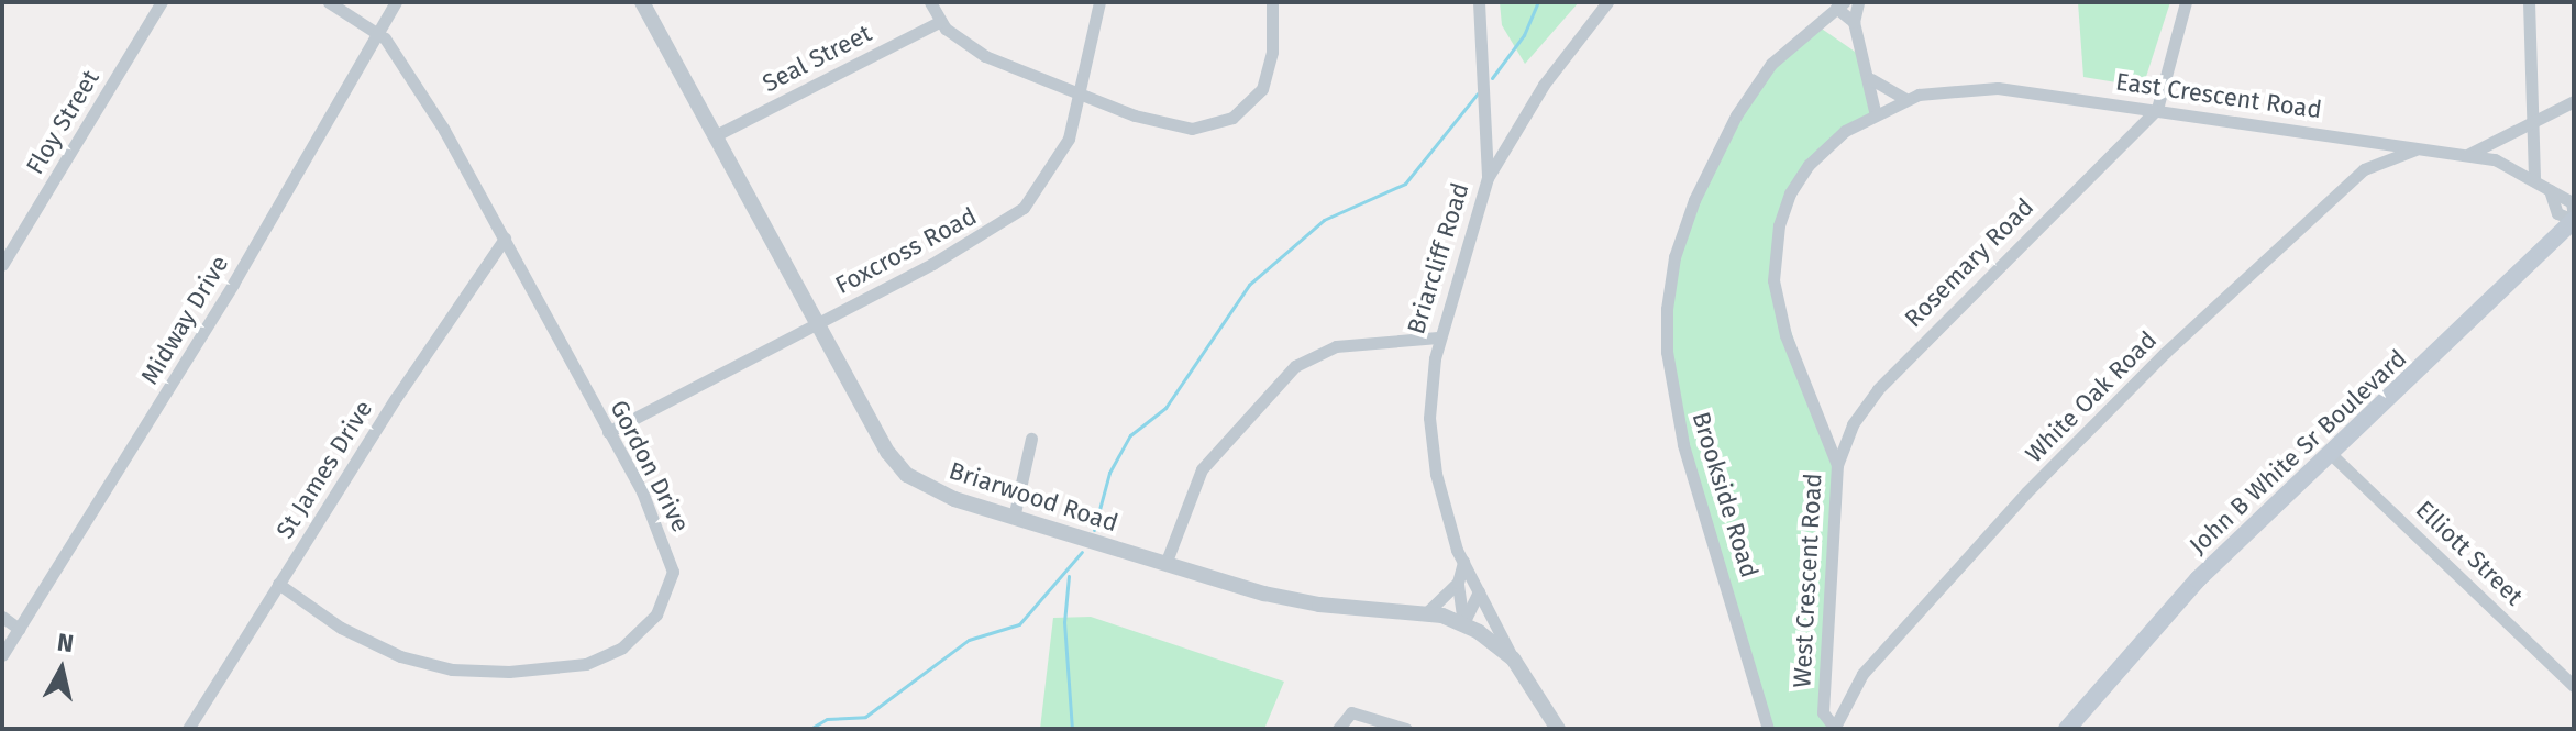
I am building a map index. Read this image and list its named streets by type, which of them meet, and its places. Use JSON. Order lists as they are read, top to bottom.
{
  "streets": {
    "main road": ["John B White Sr Boulevard"],
    "street": [
      "Seal Street",
      "East Crescent Road",
      "Floy Street",
      "Foxcross Road",
      "Briarcliff Road",
      "Rosemary Road",
      "Midway Drive",
      "White Oak Road",
      "Gordon Drive",
      "St James Drive",
      "Brookside Road",
      "Briarwood Road",
      "Elliott Street",
      "West Crescent Road"
    ]
  },
  "crossings": [
    ["Seal Street", "Briarwood Road"],
    ["East Crescent Road", "Rosemary Road"],
    ["East Crescent Road", "White Oak Road"],
    ["East Crescent Road", "John B White Sr Boulevard"],
    ["East Crescent Road", "West Crescent Road"],
    ["Foxcross Road", "Gordon Drive"],
    ["Foxcross Road", "Briarwood Road"],
    ["Briarcliff Road", "Briarwood Road"],
    ["Rosemary Road", "West Crescent Road"],
    ["Midway Drive", "Gordon Drive"],
    ["White Oak Road", "West Crescent Road"],
    ["John B White Sr Boulevard", "Elliott Street"],
    ["Gordon Drive", "St James Drive"]
  ],
  "north": "top"
}
